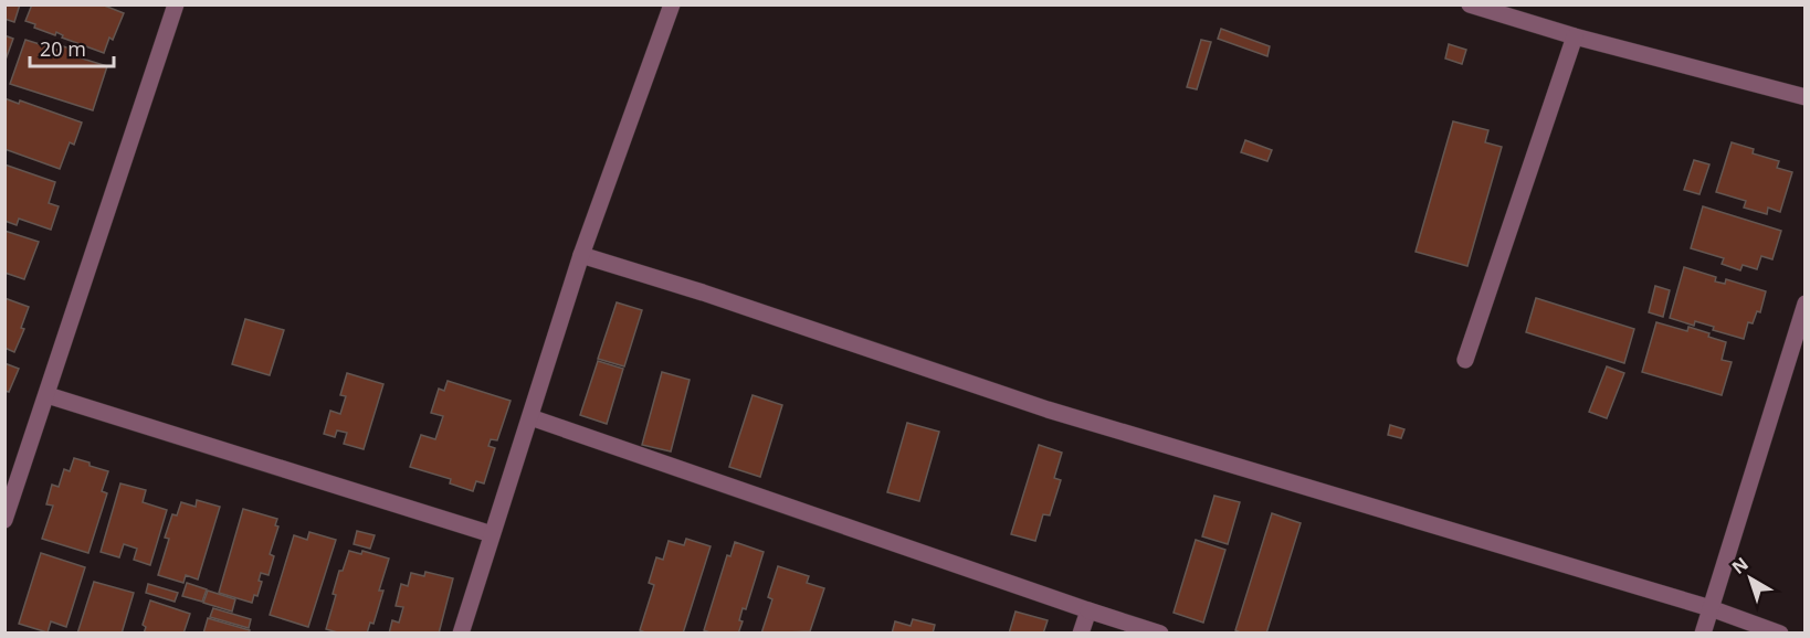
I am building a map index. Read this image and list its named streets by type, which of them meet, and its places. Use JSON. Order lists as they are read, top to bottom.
{
  "scale_bar": "20 m",
  "north": "top left"
}
